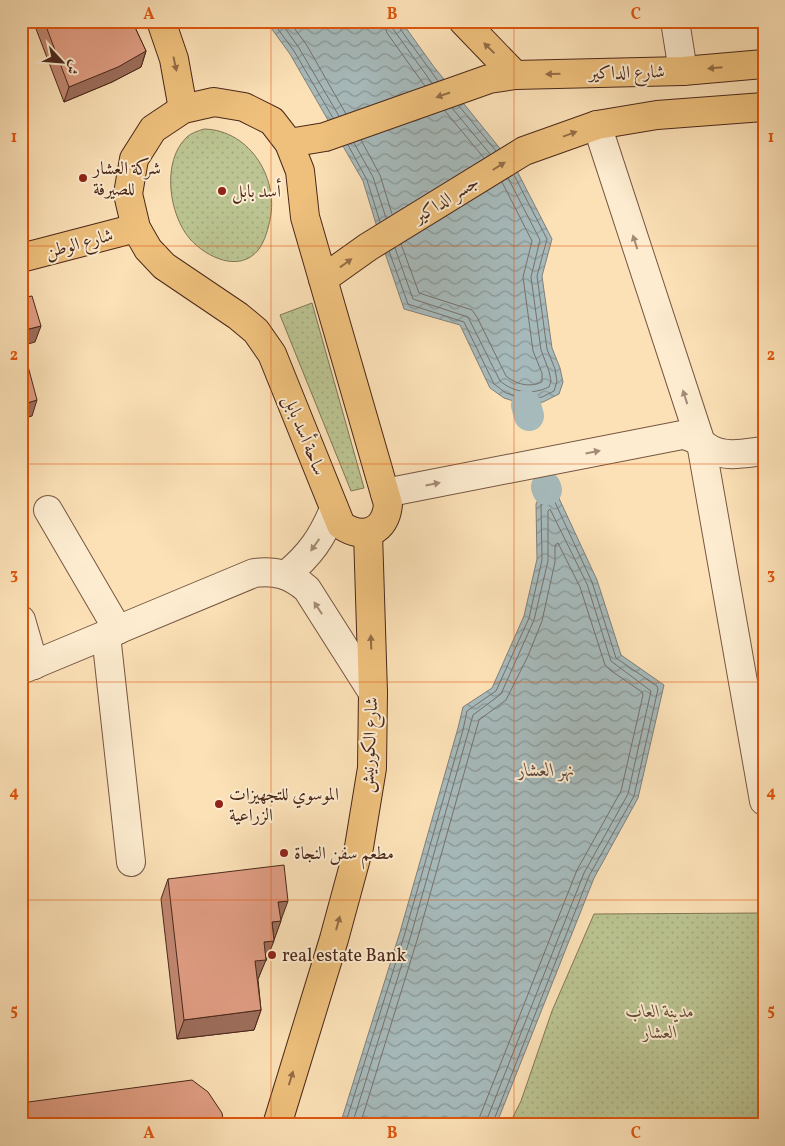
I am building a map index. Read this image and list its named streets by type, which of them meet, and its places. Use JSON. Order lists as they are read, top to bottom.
{
  "streets": {
    "main road": [
      "شارع الداكير",
      "جسر الداكير",
      "شارع الوطن",
      "ساحة أسد بابل",
      "شارع الكورنيش"
    ]
  },
  "crossings": [
    ["جسر الداكير", "ساحة أسد بابل"],
    ["شارع الوطن", "ساحة أسد بابل"],
    ["ساحة أسد بابل", "شارع الكورنيش"]
  ],
  "one_way": ["شارع الكورنيش"],
  "water": ["نهر العشار"],
  "parks": ["مدينة العاب العشار"],
  "places": [
    "شركة العشار للصيرفة",
    "أسد بابل",
    "الموسوي للتجهيزات الزراعية",
    "مطعم سفن النجاة",
    "real estate Bank"
  ],
  "north": "bottom right",
  "grid": {
    "columns": ["A", "B", "C"],
    "rows": [
      "1",
      "2",
      "3",
      "4",
      "5"
    ]
  }
}
